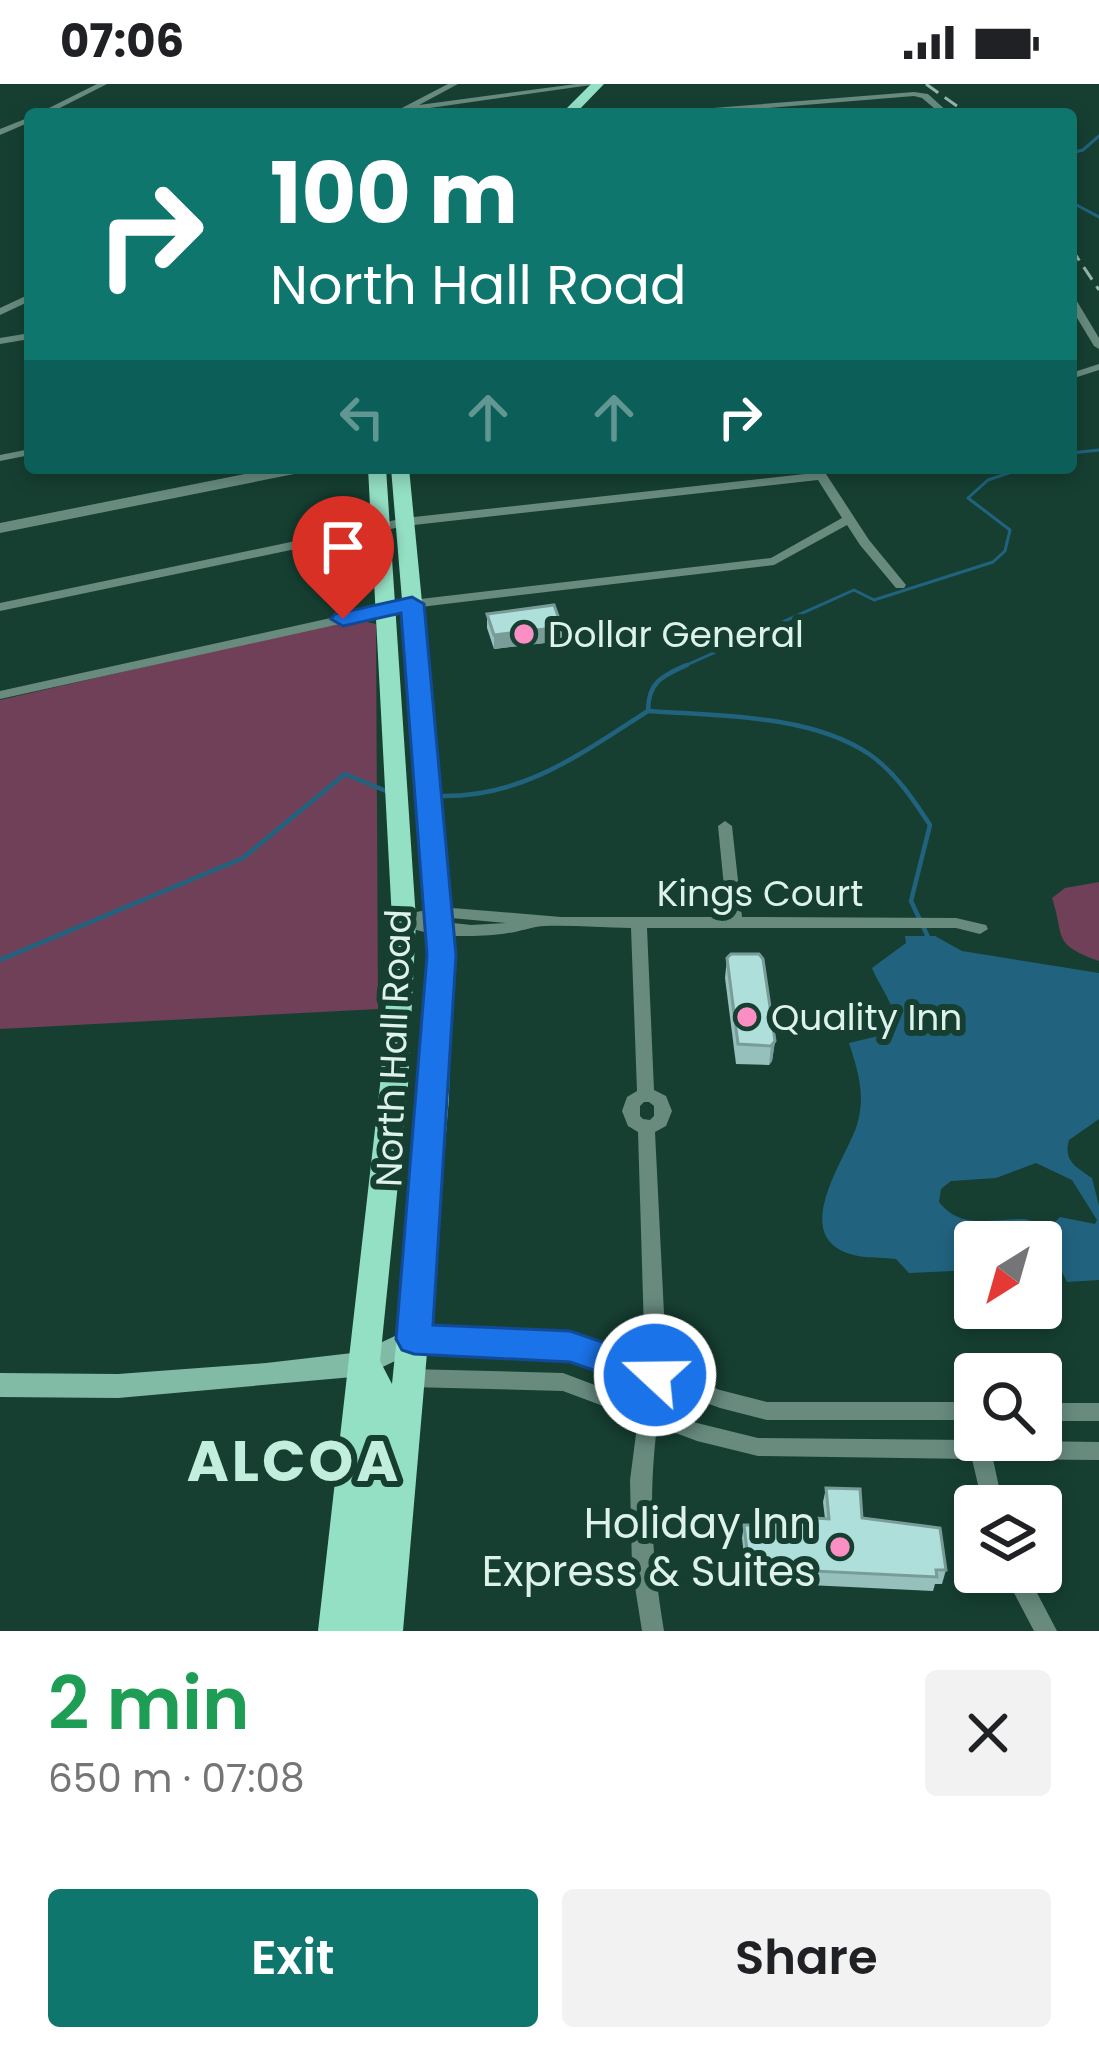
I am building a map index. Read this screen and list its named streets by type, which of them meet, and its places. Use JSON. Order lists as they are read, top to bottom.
{
  "streets": {
    "main road": ["North Hall Road"],
    "street": ["Kings Court"]
  },
  "crossings": [
    ["Kings Court", "North Hall Road"]
  ],
  "districts": ["ALCOA"],
  "places": ["Dollar General", "Quality Inn", "Holiday Inn Express & Suites"],
  "north": "bottom left",
  "page": {
    "status": "07:06",
    "turn": ["100 m", "North Hall Road"],
    "heading": ["2 min", "650 m · 07:08"],
    "buttons": ["Exit", "Share"]
  }
}
